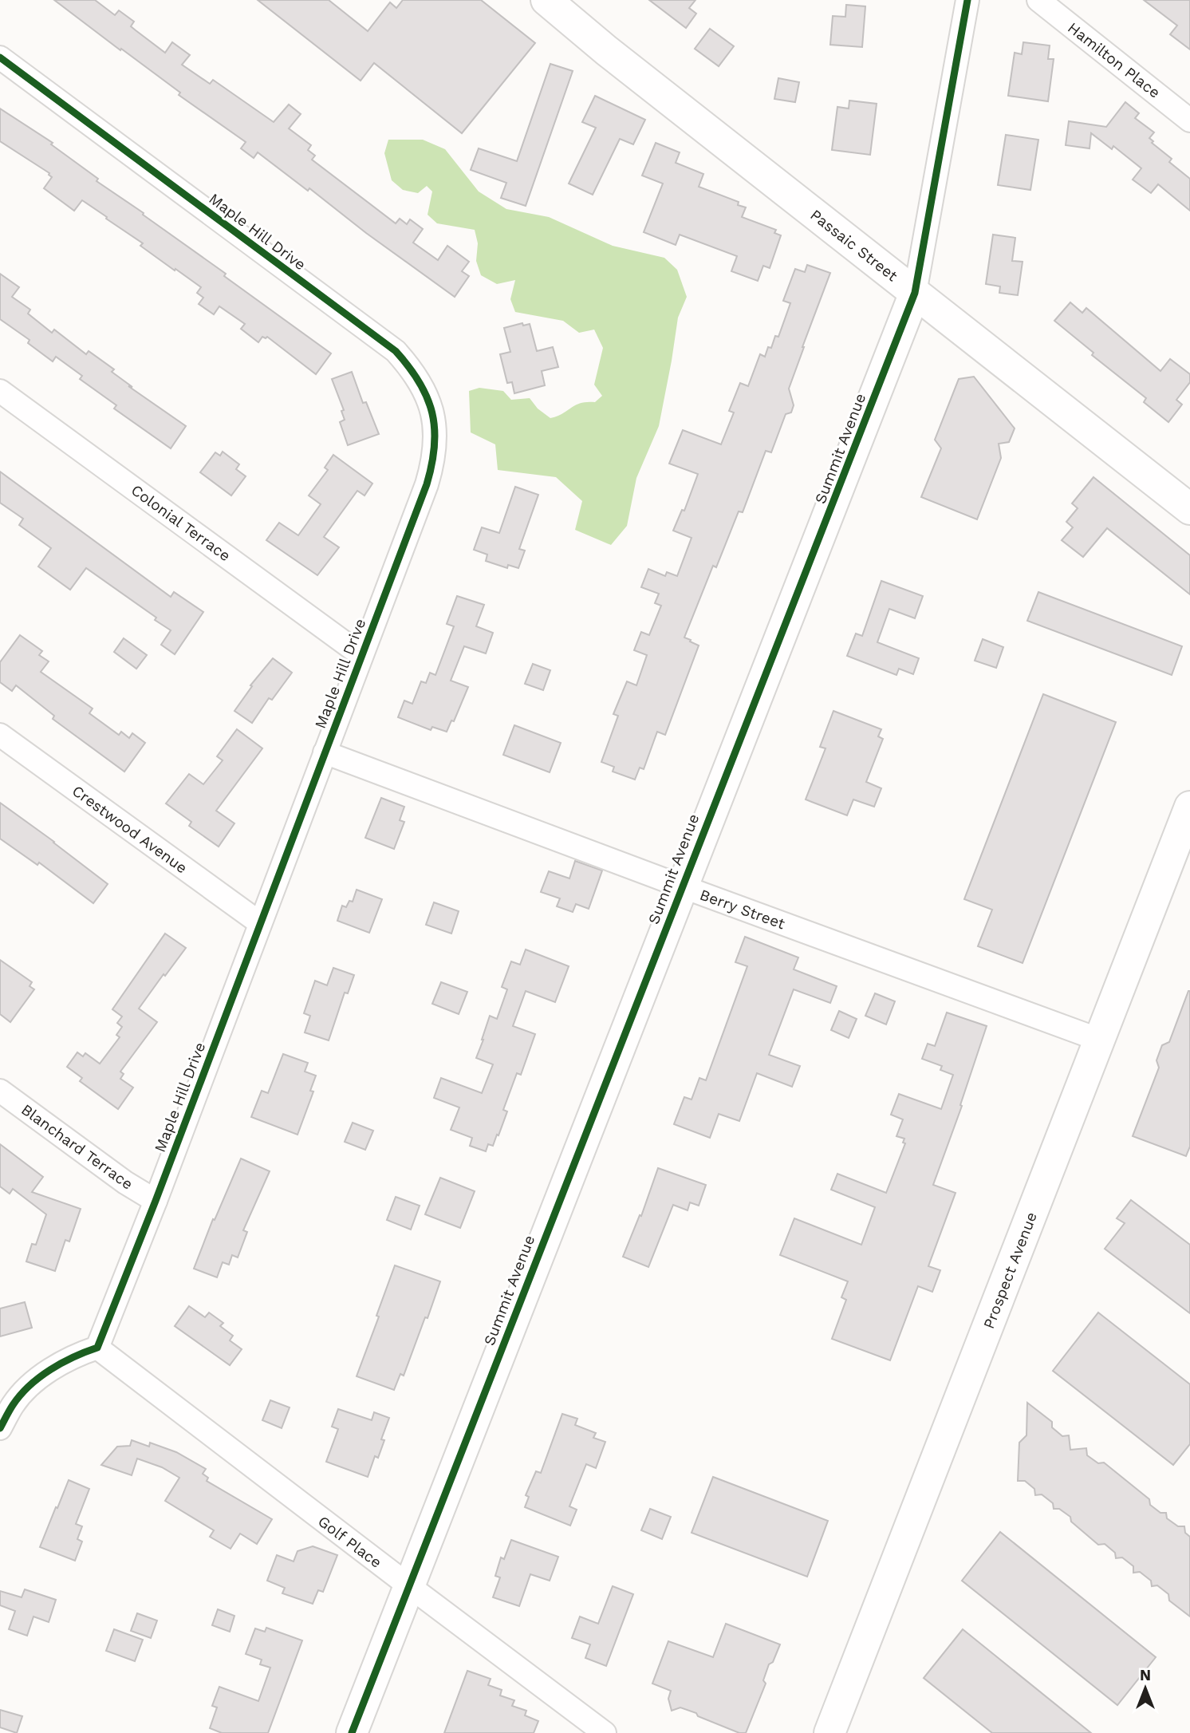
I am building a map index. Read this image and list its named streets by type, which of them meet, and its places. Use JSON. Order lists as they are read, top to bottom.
{
  "streets": {
    "street": [
      "Hamilton Place",
      "Maple Hill Drive",
      "Passaic Street",
      "Summit Avenue",
      "Colonial Terrace",
      "Crestwood Avenue",
      "Berry Street",
      "Blanchard Terrace",
      "Prospect Avenue",
      "Golf Place"
    ]
  },
  "crossings": [
    ["Maple Hill Drive", "Colonial Terrace"],
    ["Maple Hill Drive", "Crestwood Avenue"],
    ["Maple Hill Drive", "Berry Street"],
    ["Maple Hill Drive", "Blanchard Terrace"],
    ["Maple Hill Drive", "Golf Place"],
    ["Passaic Street", "Summit Avenue"],
    ["Summit Avenue", "Berry Street"],
    ["Summit Avenue", "Golf Place"],
    ["Berry Street", "Prospect Avenue"]
  ],
  "north": "top"
}
